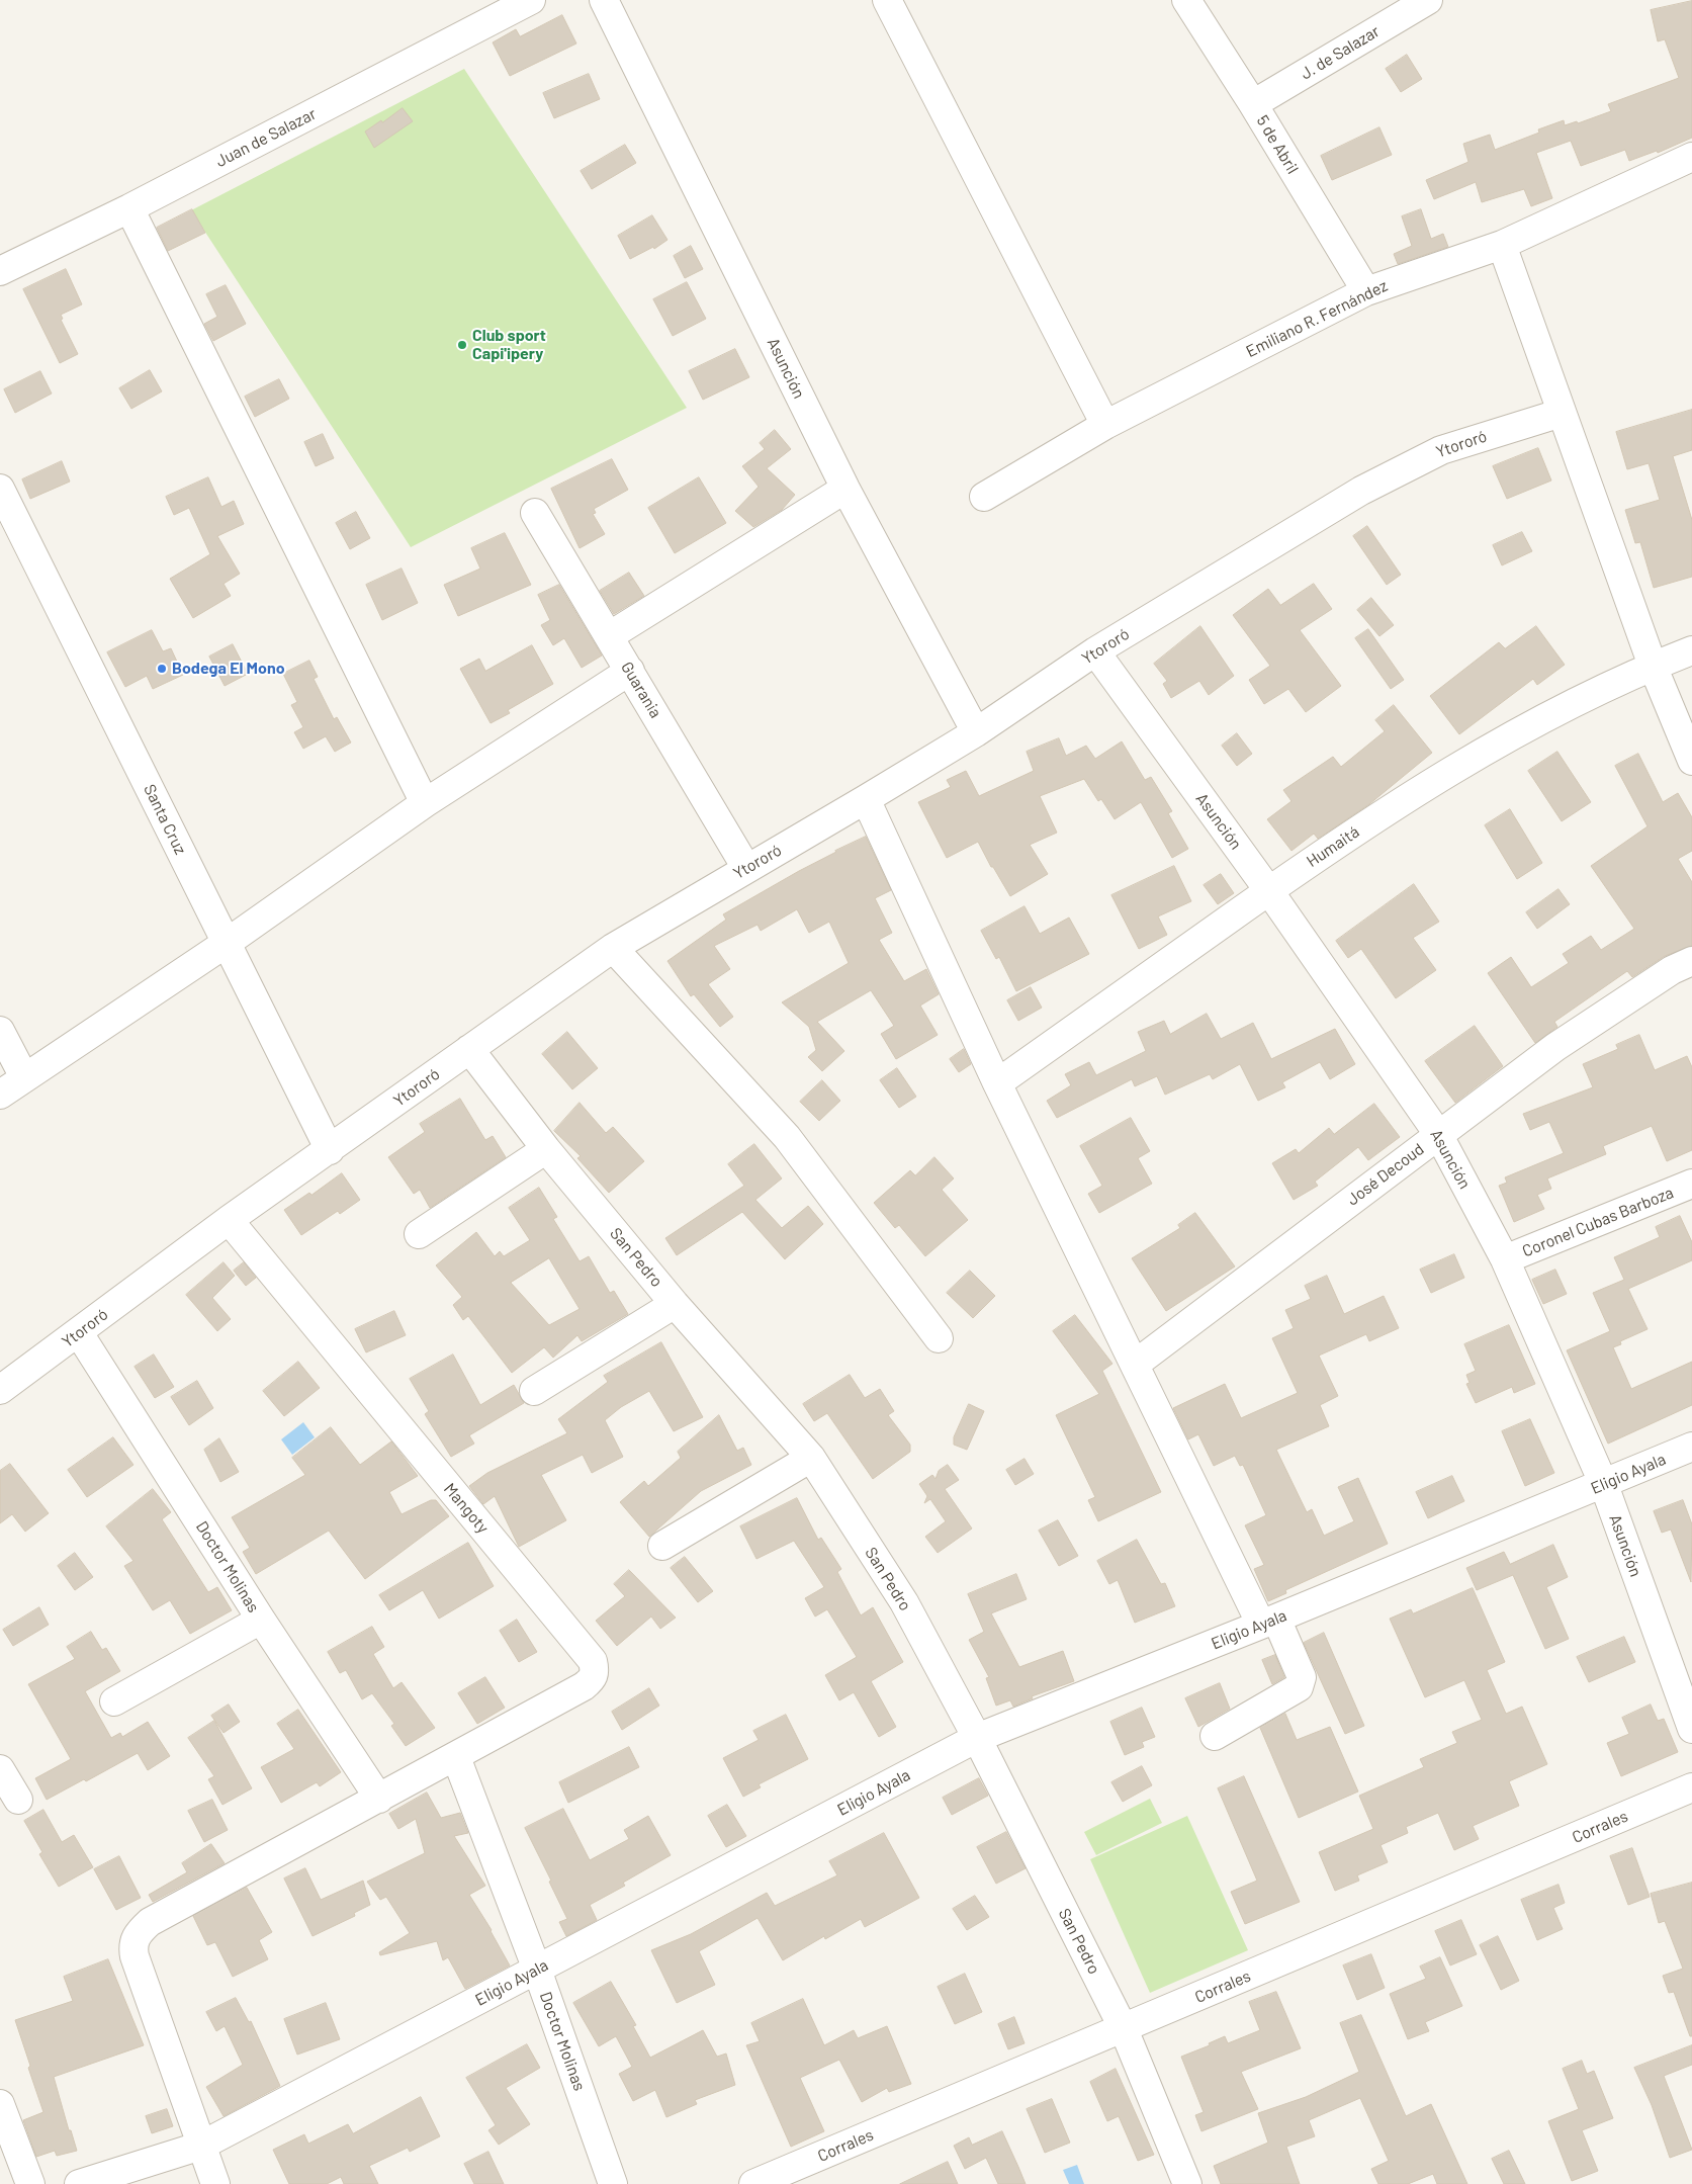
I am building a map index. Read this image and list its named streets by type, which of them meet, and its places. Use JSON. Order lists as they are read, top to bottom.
{
  "streets": {
    "street": [
      "J. de Salazar",
      "Juan de Salazar",
      "5 de Abril",
      "Emiliano R. Fernández",
      "Asunción",
      "Ytororó",
      "Guarania",
      "Santa Cruz",
      "Humaitá",
      "José Decoud",
      "Coronel Cubas Barboza",
      "San Pedro",
      "Eligio Ayala",
      "Mangoty",
      "Doctor Molinas",
      "Corrales"
    ]
  },
  "crossings": [
    ["J. de Salazar", "5 de Abril"],
    ["5 de Abril", "Emiliano R. Fernández"],
    ["Asunción", "Ytororó"],
    ["Asunción", "Humaitá"],
    ["Asunción", "José Decoud"],
    ["Asunción", "Coronel Cubas Barboza"],
    ["Asunción", "Eligio Ayala"],
    ["Ytororó", "Guarania"],
    ["Ytororó", "Santa Cruz"],
    ["Ytororó", "San Pedro"],
    ["Ytororó", "Mangoty"],
    ["Ytororó", "Doctor Molinas"],
    ["San Pedro", "Eligio Ayala"],
    ["San Pedro", "Corrales"],
    ["Eligio Ayala", "Doctor Molinas"],
    ["Mangoty", "Doctor Molinas"]
  ],
  "places": ["Club sport Capi'ipery", "Bodega El Mono"]
}
